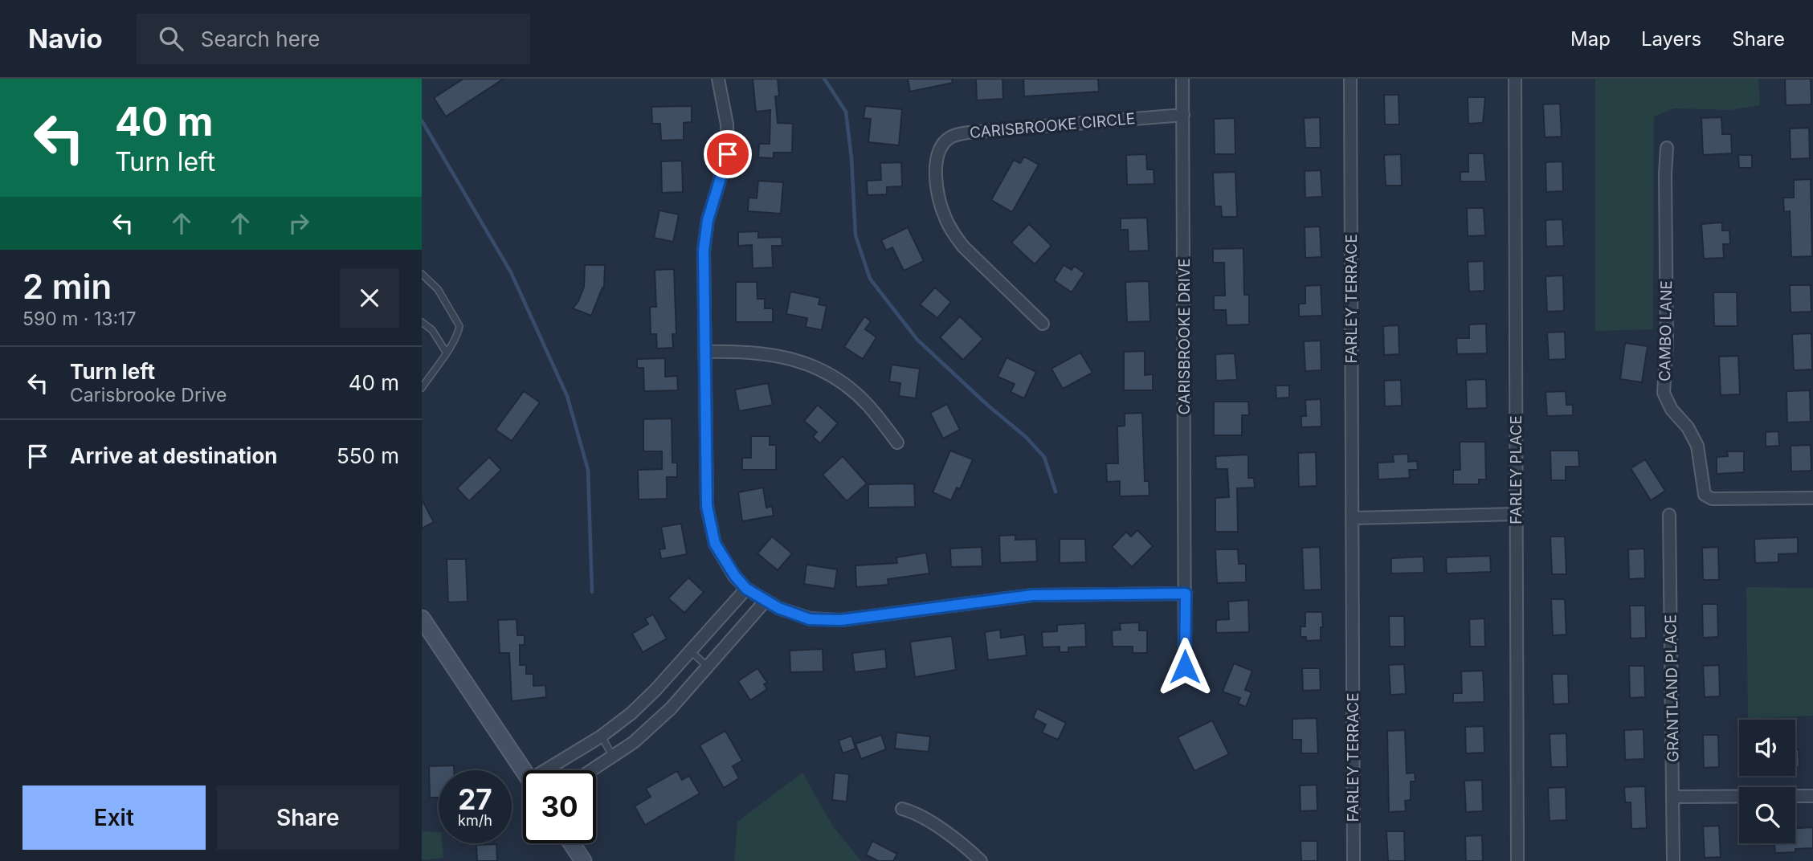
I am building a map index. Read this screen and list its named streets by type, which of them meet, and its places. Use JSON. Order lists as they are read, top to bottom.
{
  "streets": {
    "street": [
      "CARISBROOKE CIRCLE",
      "FARLEY TERRACE",
      "CAMBO LANE",
      "CARISBROOKE DRIVE",
      "FARLEY PLACE",
      "GRANTLAND PLACE"
    ]
  },
  "crossings": [
    ["CARISBROOKE CIRCLE", "CARISBROOKE DRIVE"]
  ],
  "page": {
    "header": "Navio",
    "search": "Search here",
    "nav": ["Map", "Layers", "Share"],
    "turn": ["40 m", "Turn left"],
    "heading": ["2 min", "590 m · 13:17"],
    "list": [
      {
        "name": "Turn left",
        "note": "Carisbrooke Drive",
        "value": "40 m"
      },
      {
        "name": "Arrive at destination",
        "value": "550 m"
      }
    ],
    "speed": "27 km/h",
    "limit": "30",
    "buttons": ["Exit", "Share"]
  }
}
